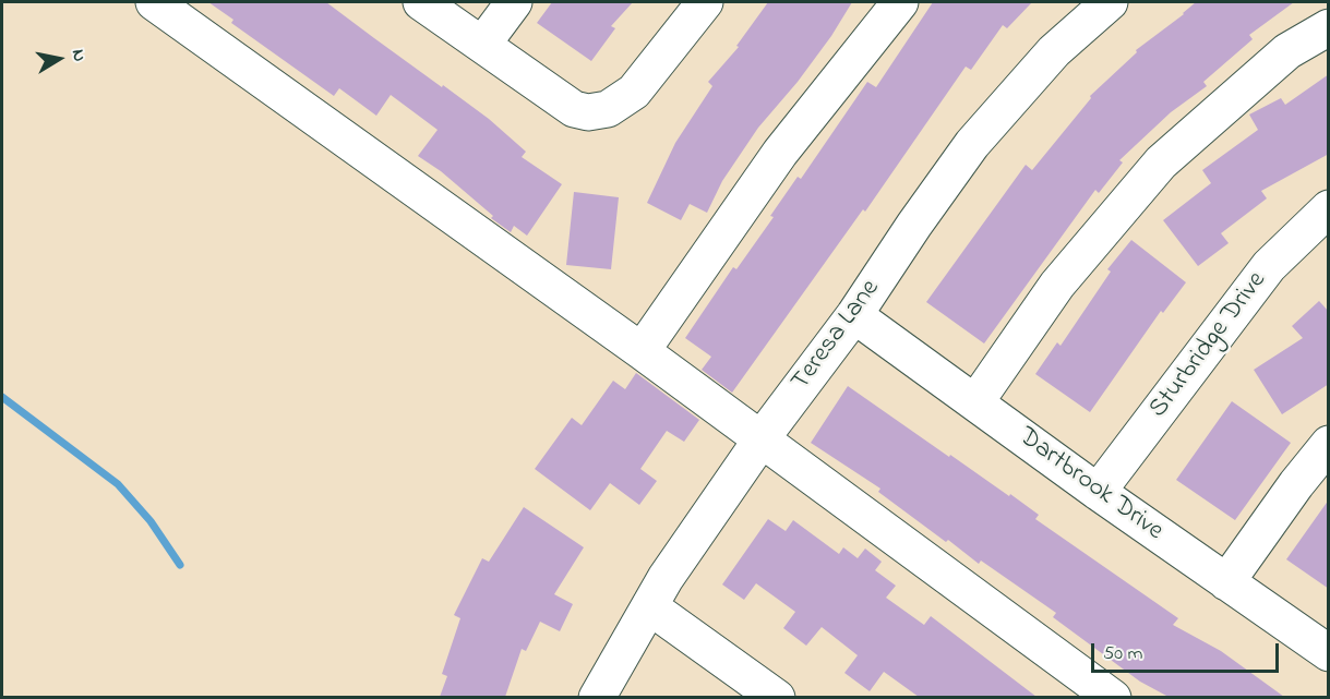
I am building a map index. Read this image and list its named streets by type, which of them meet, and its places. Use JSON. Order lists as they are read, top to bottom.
{
  "streets": {
    "street": ["Teresa Lane", "Sturbridge Drive", "Dartbrook Drive"]
  },
  "crossings": [
    ["Teresa Lane", "Dartbrook Drive"],
    ["Sturbridge Drive", "Dartbrook Drive"]
  ],
  "scale_bar": "50 m",
  "north": "right"
}
